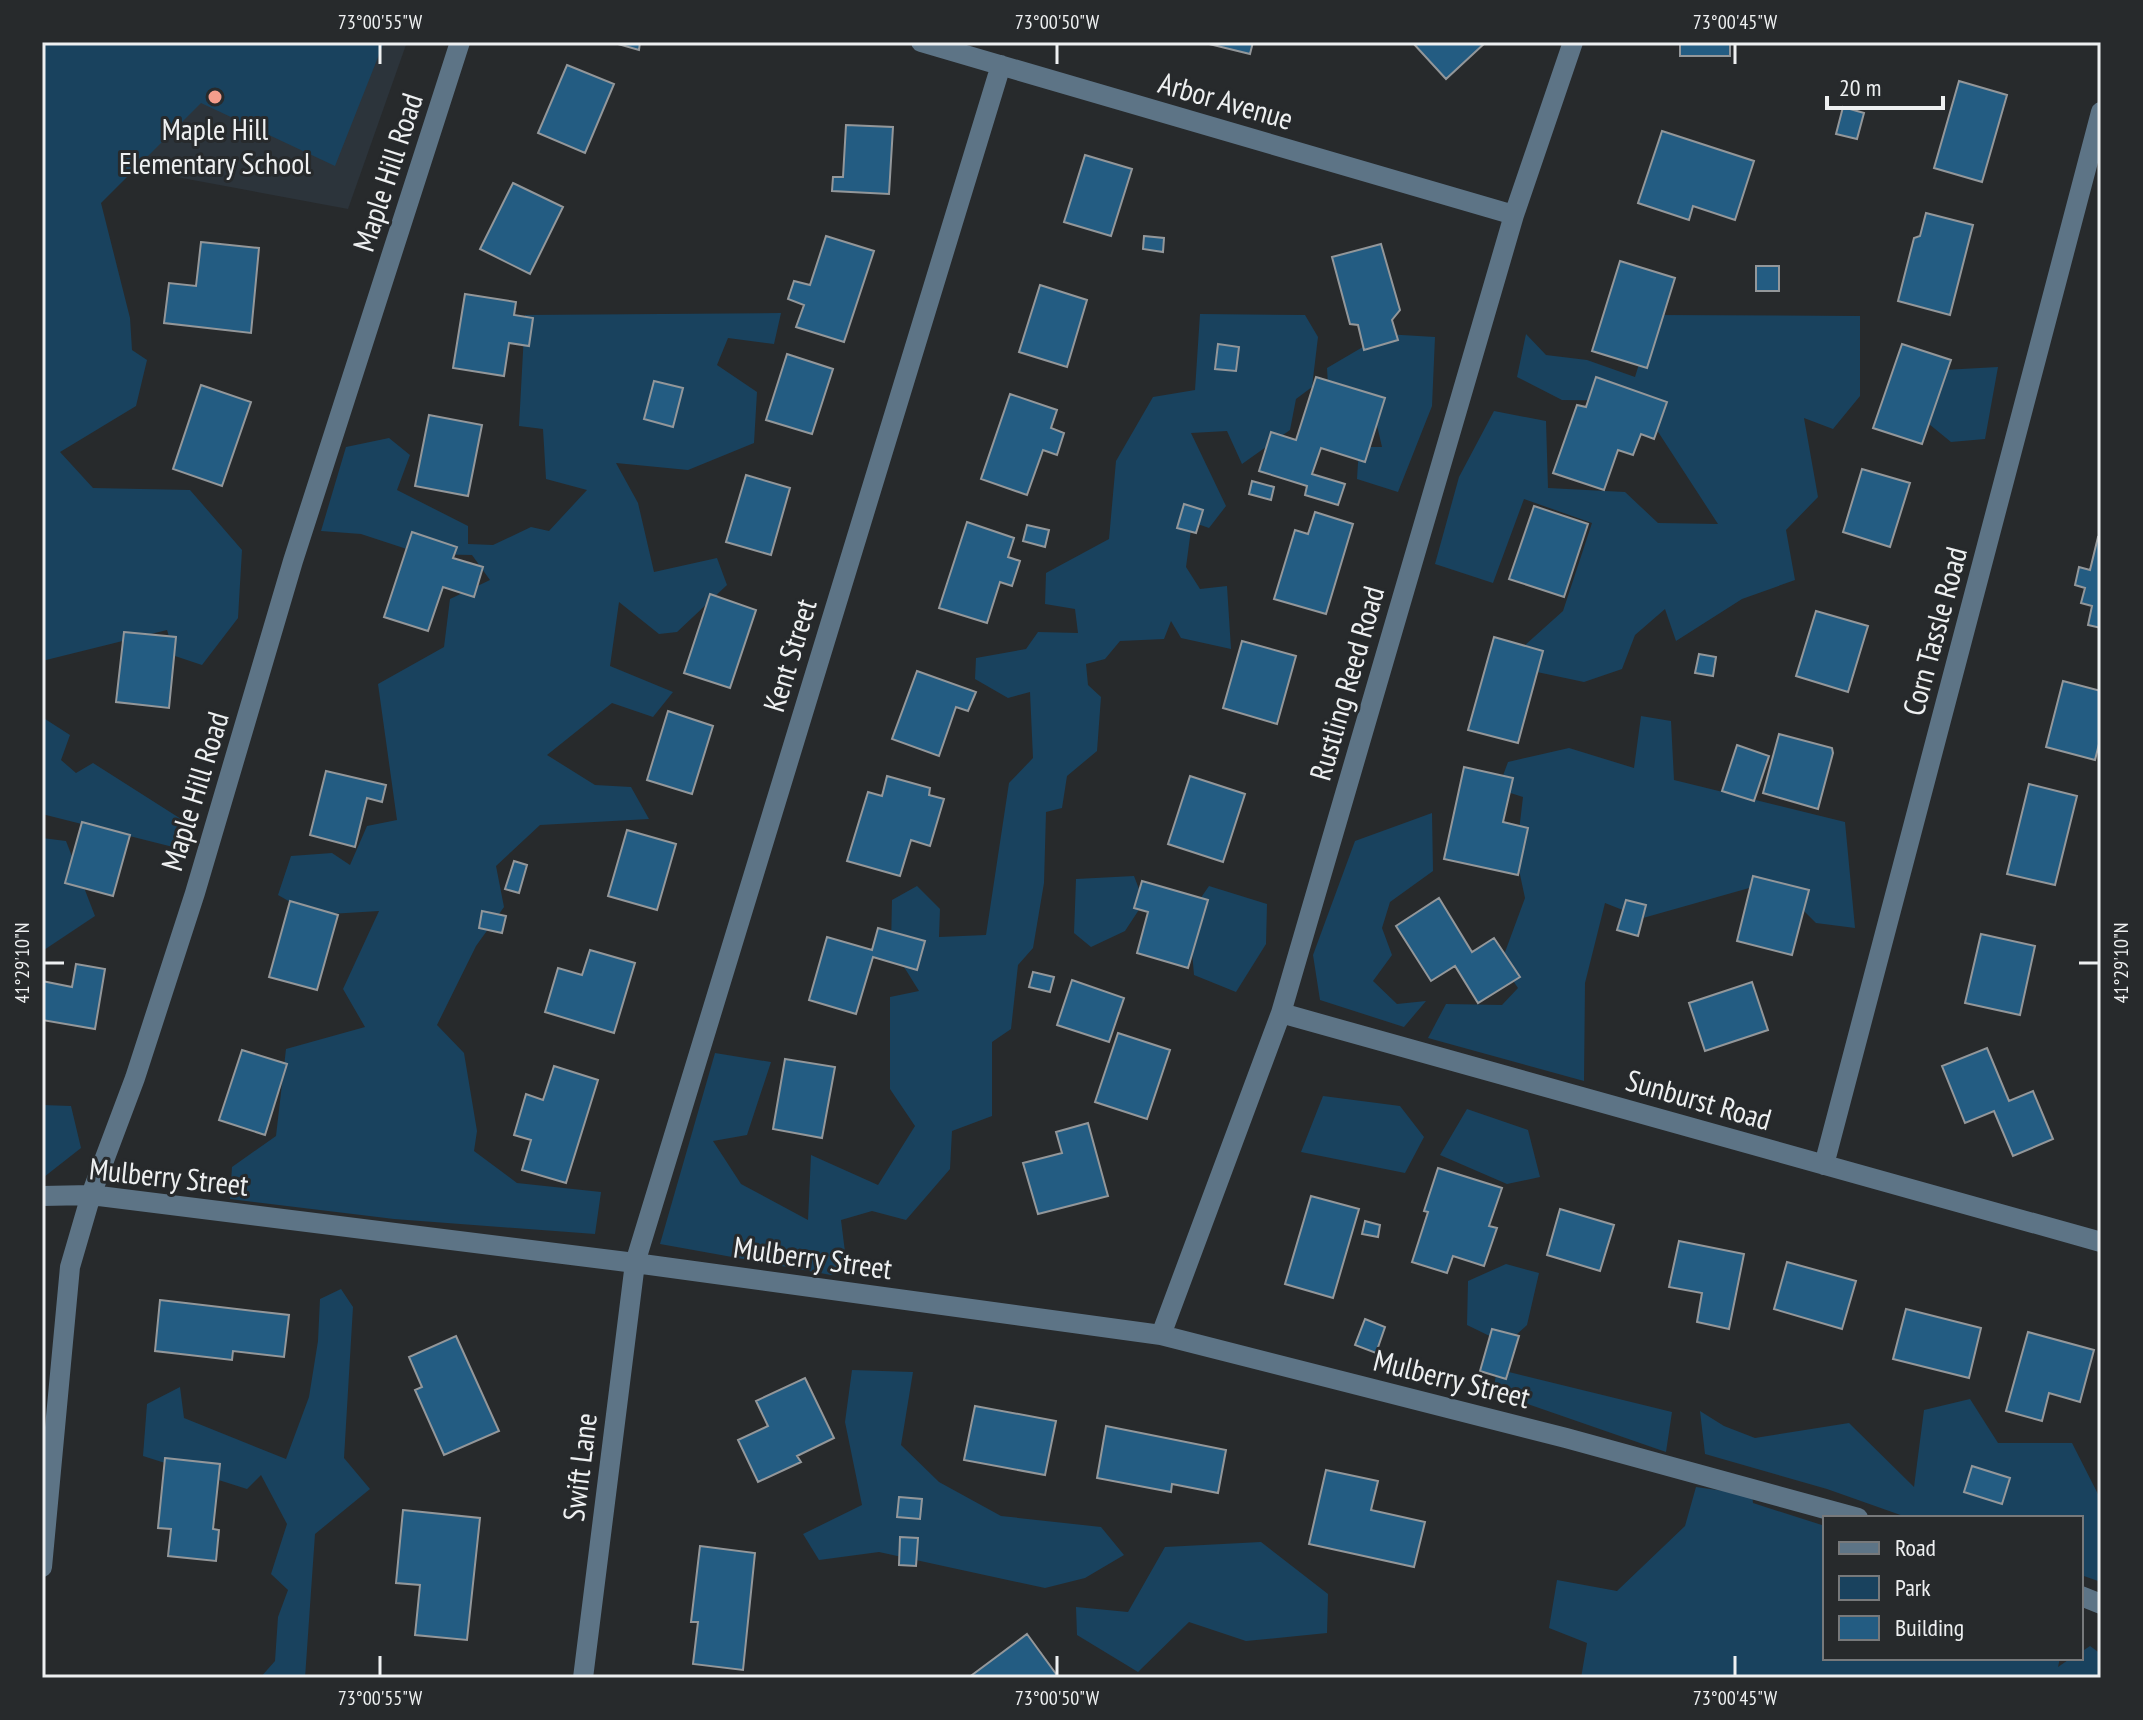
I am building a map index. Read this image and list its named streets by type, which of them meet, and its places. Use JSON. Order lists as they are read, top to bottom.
{
  "streets": {
    "street": [
      "Arbor Avenue",
      "Maple Hill Road",
      "Corn Tassle Road",
      "Kent Street",
      "Rustling Reed Road",
      "Sunburst Road",
      "Mulberry Street",
      "Swift Lane"
    ]
  },
  "crossings": [
    ["Arbor Avenue", "Kent Street"],
    ["Arbor Avenue", "Rustling Reed Road"],
    ["Maple Hill Road", "Mulberry Street"],
    ["Corn Tassle Road", "Sunburst Road"],
    ["Kent Street", "Mulberry Street"],
    ["Kent Street", "Swift Lane"],
    ["Rustling Reed Road", "Sunburst Road"],
    ["Rustling Reed Road", "Mulberry Street"],
    ["Mulberry Street", "Swift Lane"]
  ],
  "places": ["Maple Hill Elementary School"],
  "legend": ["Road", "Park", "Building"],
  "scale_bar": "20 m",
  "coordinates": [
    "73°00'55\"W",
    "73°00'50\"W",
    "73°00'45\"W",
    "41°29'10\"N"
  ]
}
